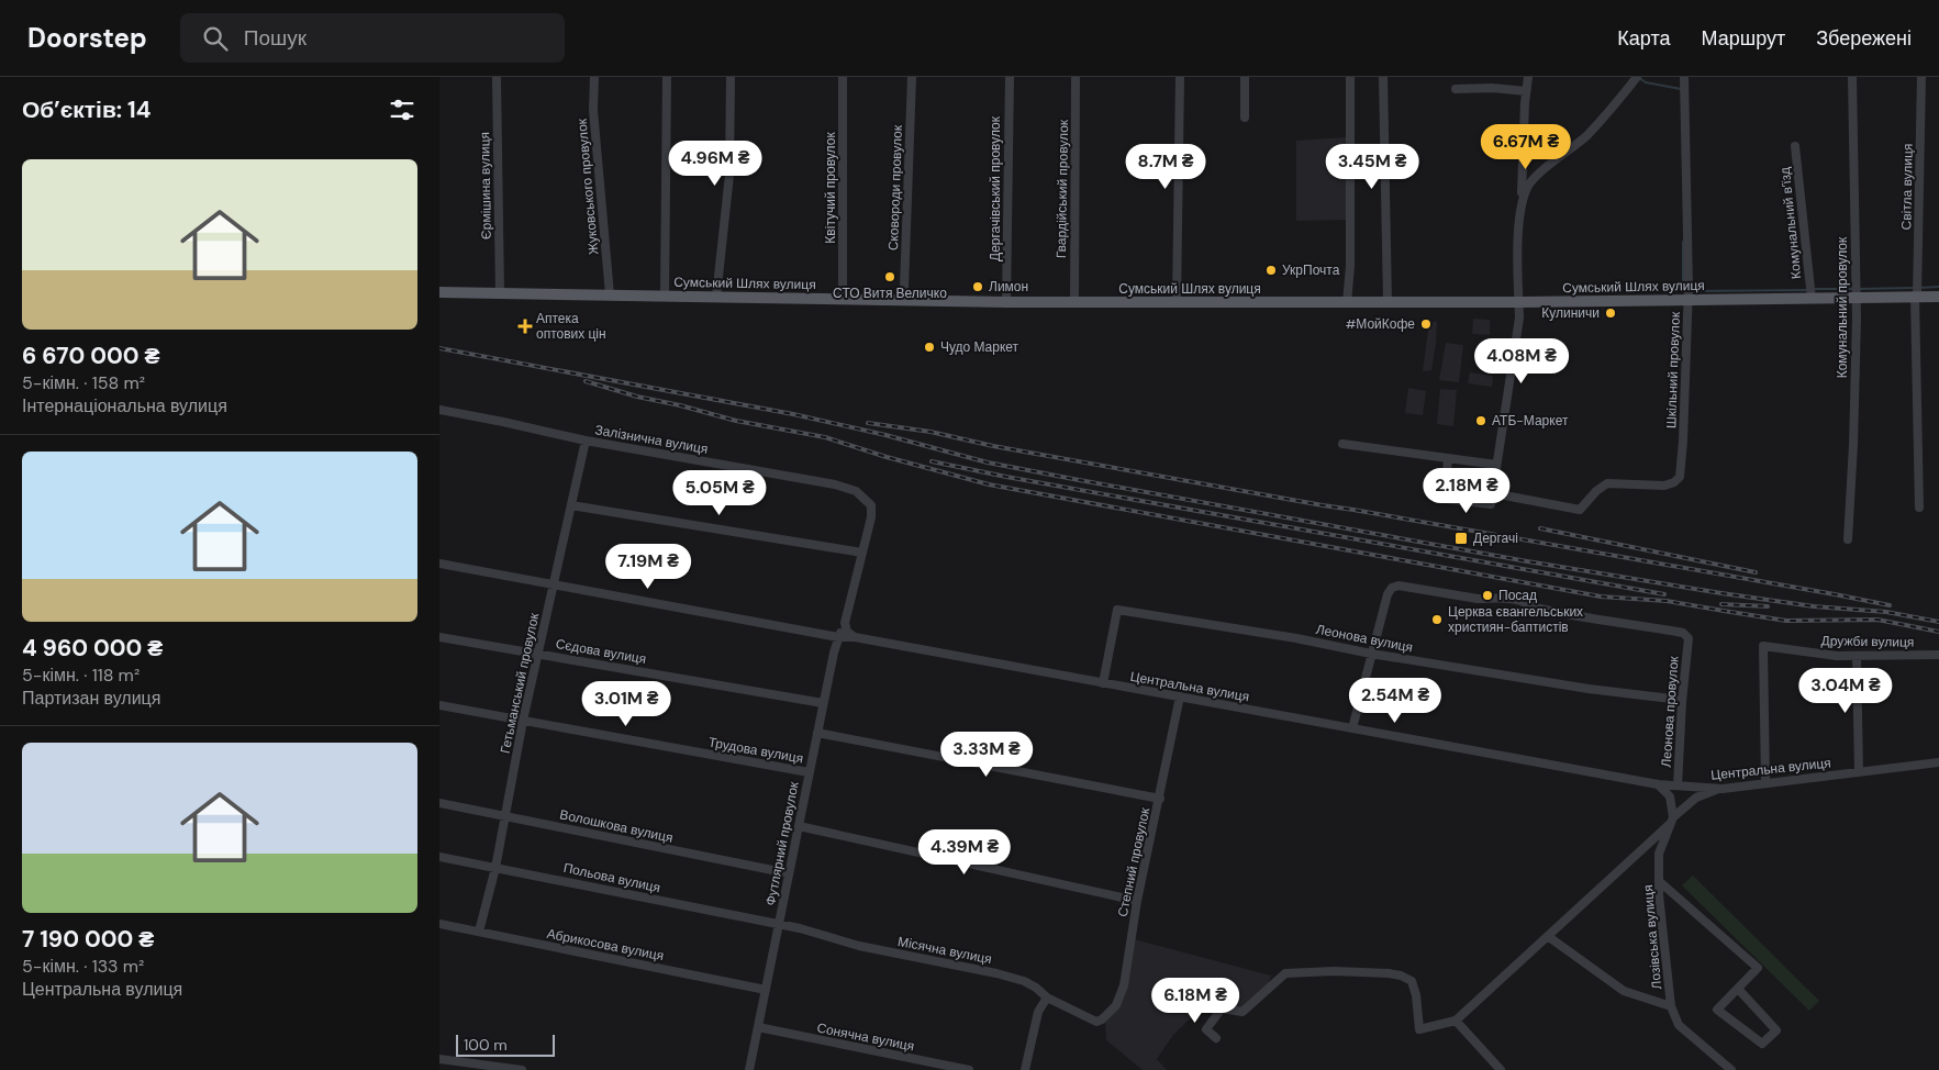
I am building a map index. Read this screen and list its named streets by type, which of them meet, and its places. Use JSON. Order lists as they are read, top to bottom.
{
  "streets": {
    "main road": ["Сумський Шлях вулиця"],
    "street": [
      "Єрмішина вулиця",
      "Жуковського провулок",
      "Світла вулиця",
      "Квітучий провулок",
      "Сковороди провулок",
      "Дергачівський провулок",
      "Гвардійський провулок",
      "Комунальний в’їзд",
      "Комунальний провулок",
      "Шкільний провулок",
      "Залізнична вулиця",
      "Леонова вулиця",
      "Дружби вулиця",
      "Сєдова вулиця",
      "Гетьманський провулок",
      "Центральна вулиця",
      "Леонова провулок",
      "Трудова вулиця",
      "Волошкова вулиця",
      "Футлярний провулок",
      "Степний провулок",
      "Польова вулиця",
      "Лозівська вулиця",
      "Абрикосова вулиця",
      "Місячна вулиця",
      "Сонячна вулиця"
    ]
  },
  "crossings": [
    ["Єрмішина вулиця", "Сумський Шлях вулиця"],
    ["Жуковського провулок", "Сумський Шлях вулиця"],
    ["Світла вулиця", "Сумський Шлях вулиця"],
    ["Квітучий провулок", "Сумський Шлях вулиця"],
    ["Сковороди провулок", "Сумський Шлях вулиця"],
    ["Дергачівський провулок", "Сумський Шлях вулиця"],
    ["Гвардійський провулок", "Сумський Шлях вулиця"],
    ["Комунальний в’їзд", "Сумський Шлях вулиця"],
    ["Сумський Шлях вулиця", "Комунальний провулок"],
    ["Сумський Шлях вулиця", "Шкільний провулок"],
    ["Залізнична вулиця", "Гетьманський провулок"],
    ["Залізнична вулиця", "Футлярний провулок"],
    ["Леонова вулиця", "Центральна вулиця"],
    ["Леонова вулиця", "Леонова провулок"],
    ["Дружби вулиця", "Центральна вулиця"],
    ["Сєдова вулиця", "Гетьманський провулок"],
    ["Сєдова вулиця", "Футлярний провулок"],
    ["Гетьманський провулок", "Центральна вулиця"],
    ["Гетьманський провулок", "Трудова вулиця"],
    ["Гетьманський провулок", "Волошкова вулиця"],
    ["Гетьманський провулок", "Польова вулиця"],
    ["Гетьманський провулок", "Абрикосова вулиця"],
    ["Центральна вулиця", "Леонова провулок"],
    ["Центральна вулиця", "Футлярний провулок"],
    ["Центральна вулиця", "Степний провулок"],
    ["Трудова вулиця", "Футлярний провулок"],
    ["Волошкова вулиця", "Футлярний провулок"],
    ["Футлярний провулок", "Польова вулиця"],
    ["Футлярний провулок", "Абрикосова вулиця"],
    ["Футлярний провулок", "Місячна вулиця"],
    ["Футлярний провулок", "Сонячна вулиця"],
    ["Степний провулок", "Місячна вулиця"],
    ["Польова вулиця", "Місячна вулиця"]
  ],
  "places": {
    "other": [
      "УкрПочта",
      "СТО Витя Величко",
      "Лимон",
      "Кулиничи",
      "#МойКофе",
      "Чудо Маркет",
      "АТБ-Маркет",
      "Посад",
      "Церква євангельських християн-баптистів"
    ],
    "health": ["Аптека оптових цін"],
    "transit": ["Дергачі"]
  },
  "scale_bar": "100 m",
  "page": {
    "header": "Doorstep",
    "search": "Пошук",
    "nav": ["Карта", "Маршрут", "Збережені"],
    "heading": "Об’єктів: 14",
    "price": [
      "6.67M ₴",
      "4.96M ₴",
      "8.7M ₴",
      "3.45M ₴",
      "4.08M ₴",
      "2.18M ₴",
      "5.05M ₴",
      "7.19M ₴",
      "3.04M ₴",
      "2.54M ₴",
      "3.01M ₴",
      "3.33M ₴",
      "4.39M ₴",
      "6.18M ₴"
    ],
    "list": [
      {
        "name": "6 670 000 ₴",
        "note": "5-кімн. · 158 m² · Інтернаціональна вулиця"
      },
      {
        "name": "4 960 000 ₴",
        "note": "5-кімн. · 118 m² · Партизан вулиця"
      },
      {
        "name": "7 190 000 ₴",
        "note": "5-кімн. · 133 m² · Центральна вулиця"
      }
    ],
    "scale": "100 m"
  }
}
